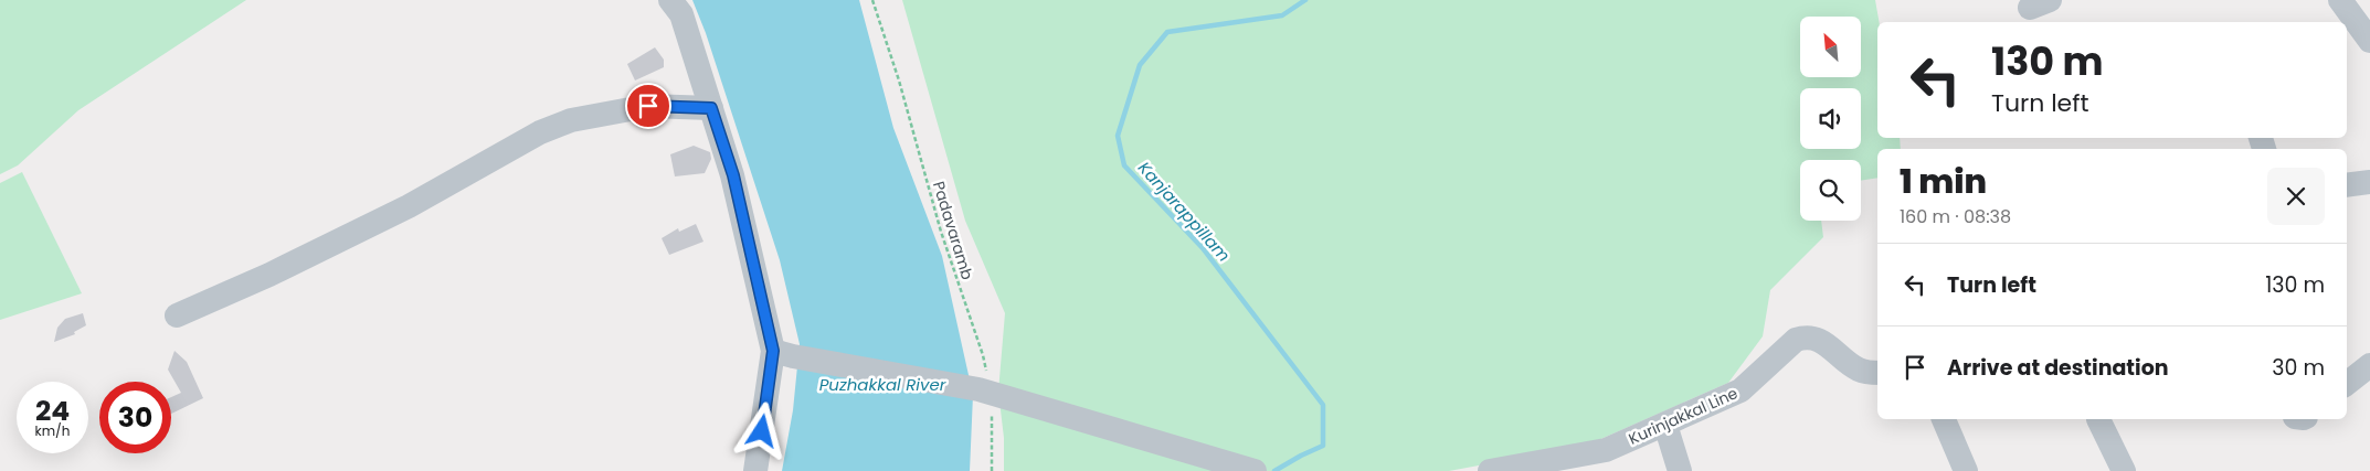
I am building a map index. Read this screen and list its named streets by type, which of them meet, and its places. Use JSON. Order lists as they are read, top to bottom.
{
  "streets": {
    "street": ["Kurinjakkal Line"],
    "path": ["Padavaramb"]
  },
  "water": ["Kanjarappillam", "Puzhakkal River"],
  "north": "top left",
  "page": {
    "turn": ["130 m", "Turn left"],
    "heading": ["1 min", "160 m · 08:38"],
    "list": [
      {
        "name": "Turn left",
        "value": "130 m"
      },
      {
        "name": "Arrive at destination",
        "value": "30 m"
      }
    ],
    "speed": "24 km/h",
    "limit": "30"
  }
}
